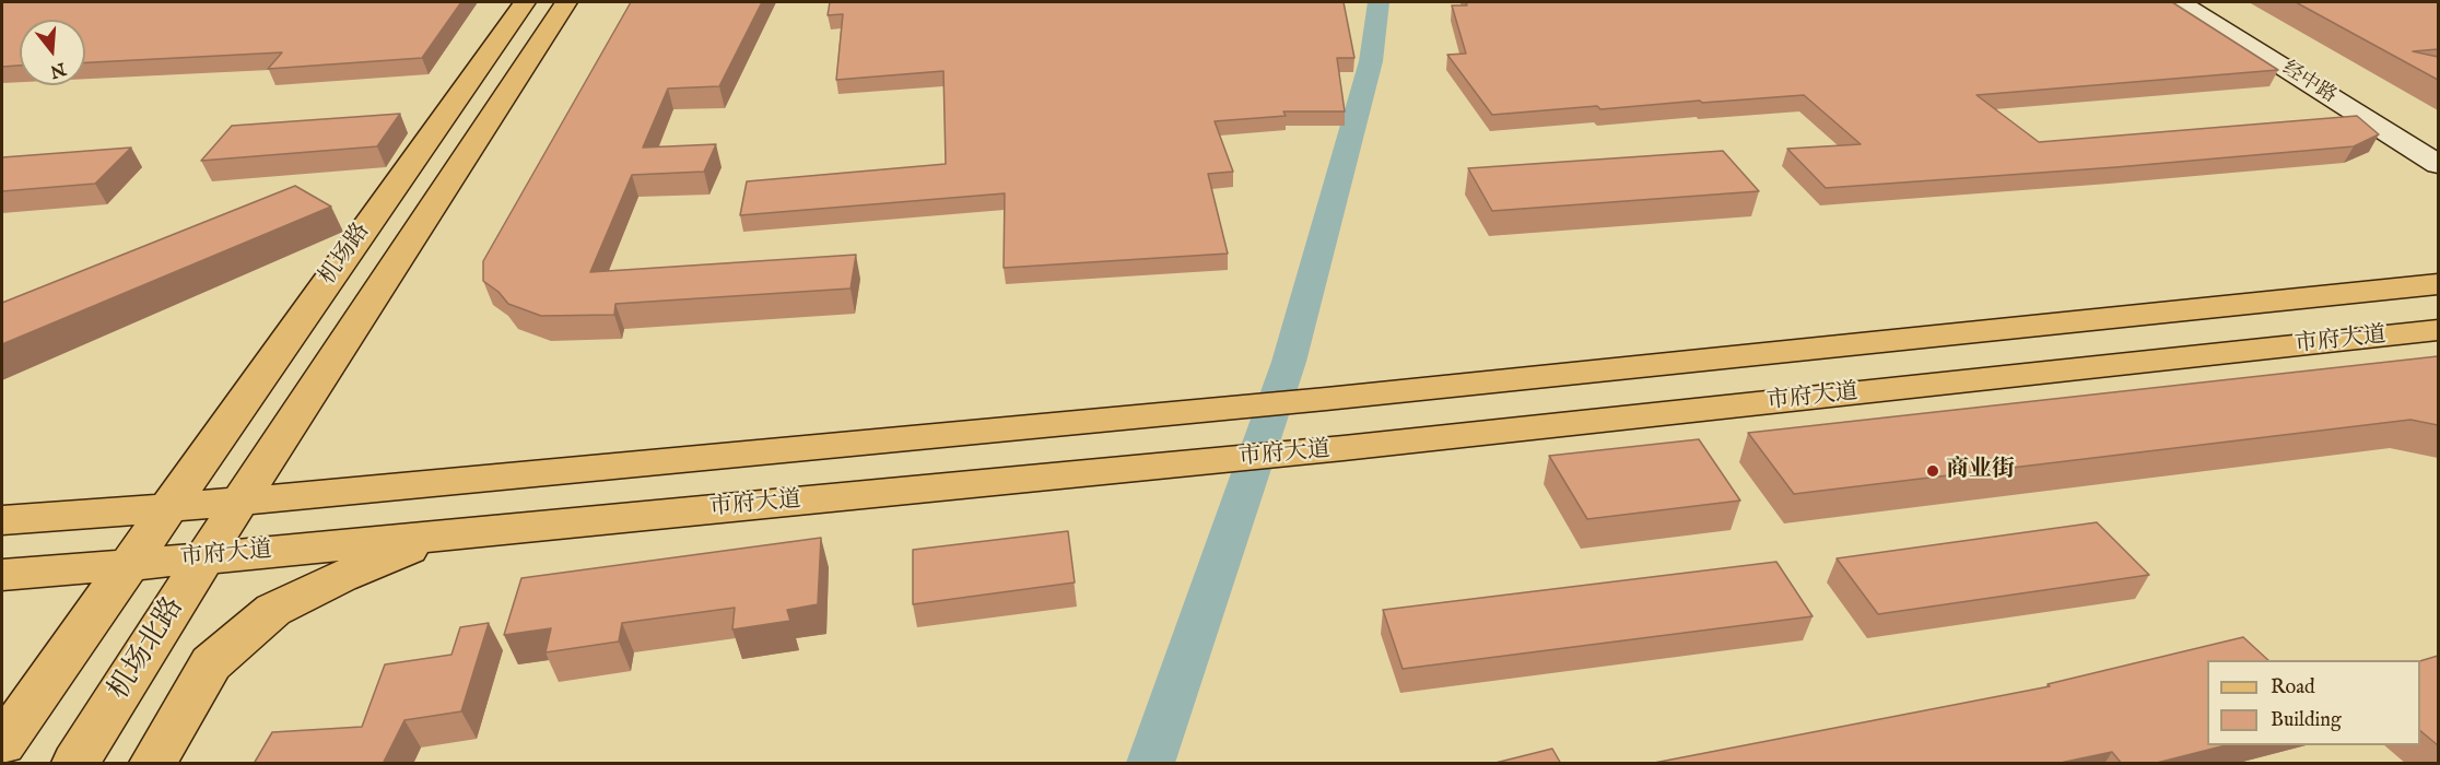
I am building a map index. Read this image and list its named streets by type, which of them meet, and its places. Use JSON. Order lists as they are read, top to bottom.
{
  "streets": {
    "main road": [
      "经中路",
      "机场路",
      "市府大道",
      "机场北路"
    ]
  },
  "crossings": [
    ["机场路", "市府大道"],
    ["机场路", "机场北路"],
    ["市府大道", "机场北路"]
  ],
  "places": ["商业街"],
  "legend": ["Road", "Building"],
  "north": "bottom"
}
